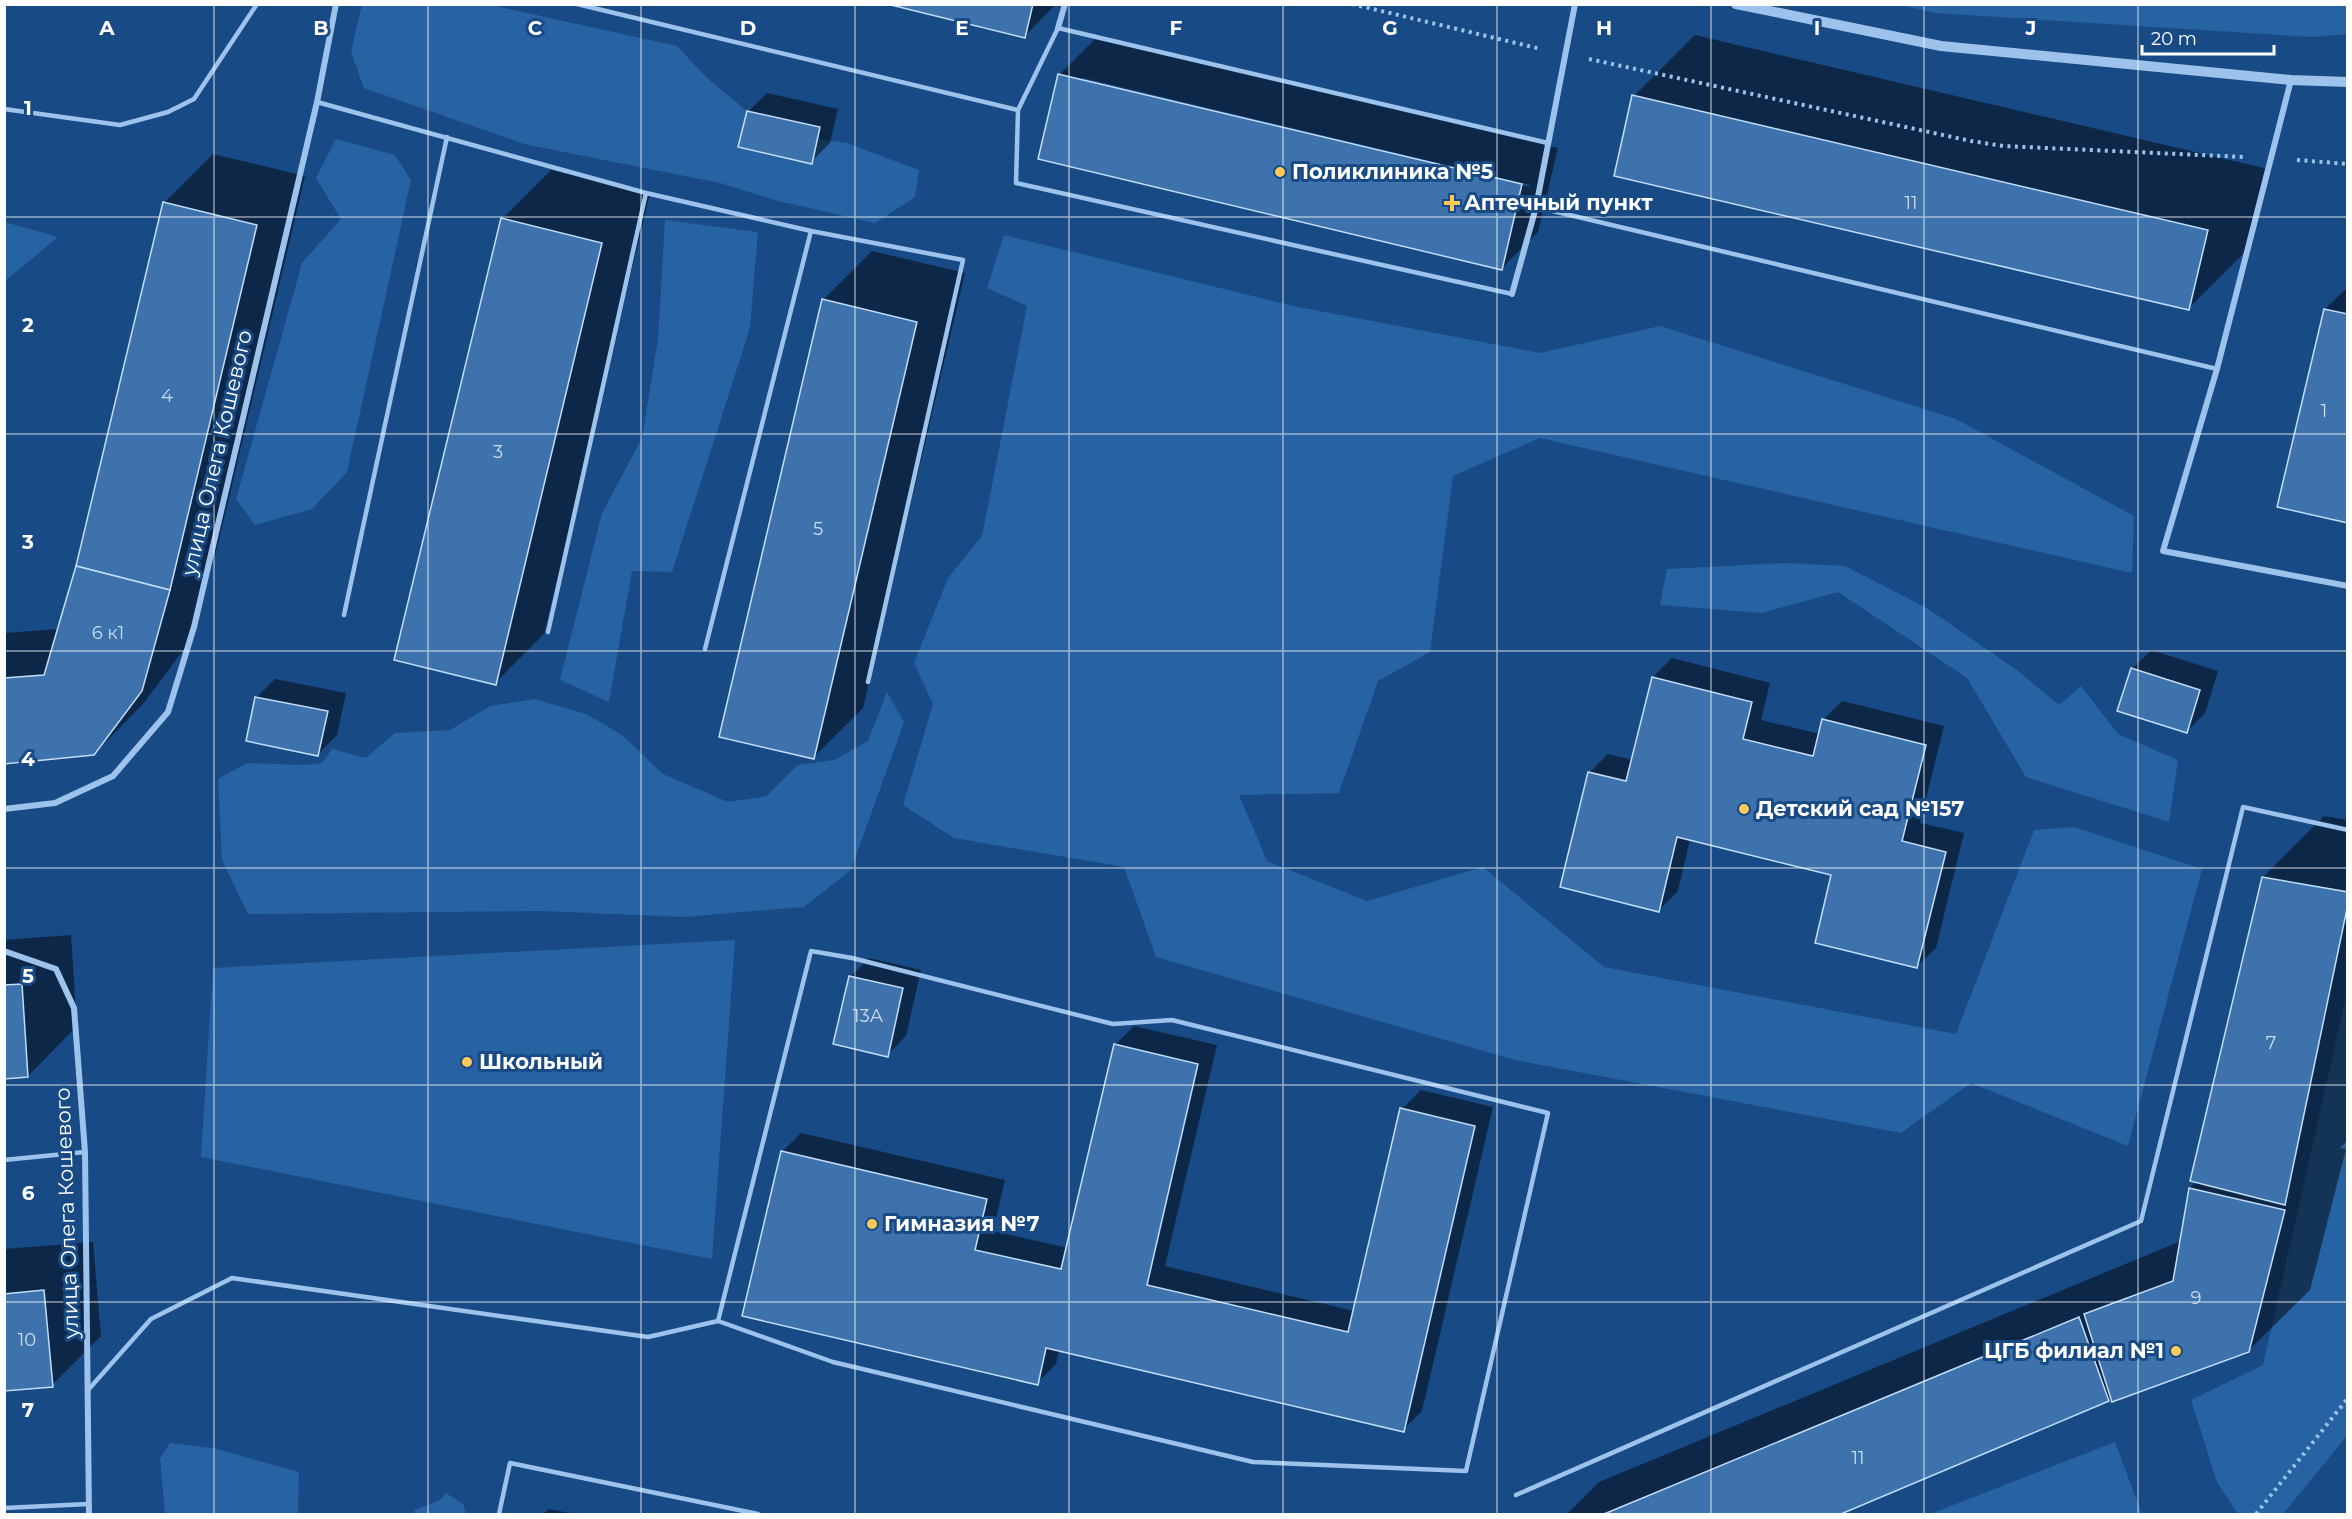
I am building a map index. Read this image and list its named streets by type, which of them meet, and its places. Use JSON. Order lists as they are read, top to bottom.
{
  "streets": {
    "street": ["улица Олега Кошевого"]
  },
  "places": {
    "other": [
      "Поликлиника №5",
      "Детский сад №157",
      "Школьный",
      "Гимназия №7",
      "ЦГБ филиал №1"
    ],
    "health": ["Аптечный пункт"]
  },
  "house_numbers": [
    "11",
    "4",
    "1",
    "3",
    "5",
    "6 к1",
    "13А",
    "7",
    "9",
    "10",
    "11"
  ],
  "scale_bar": "20 m",
  "grid": {
    "columns": [
      "A",
      "B",
      "C",
      "D",
      "E",
      "F",
      "G",
      "H",
      "I",
      "J"
    ],
    "rows": [
      "1",
      "2",
      "3",
      "4",
      "5",
      "6",
      "7"
    ]
  }
}
